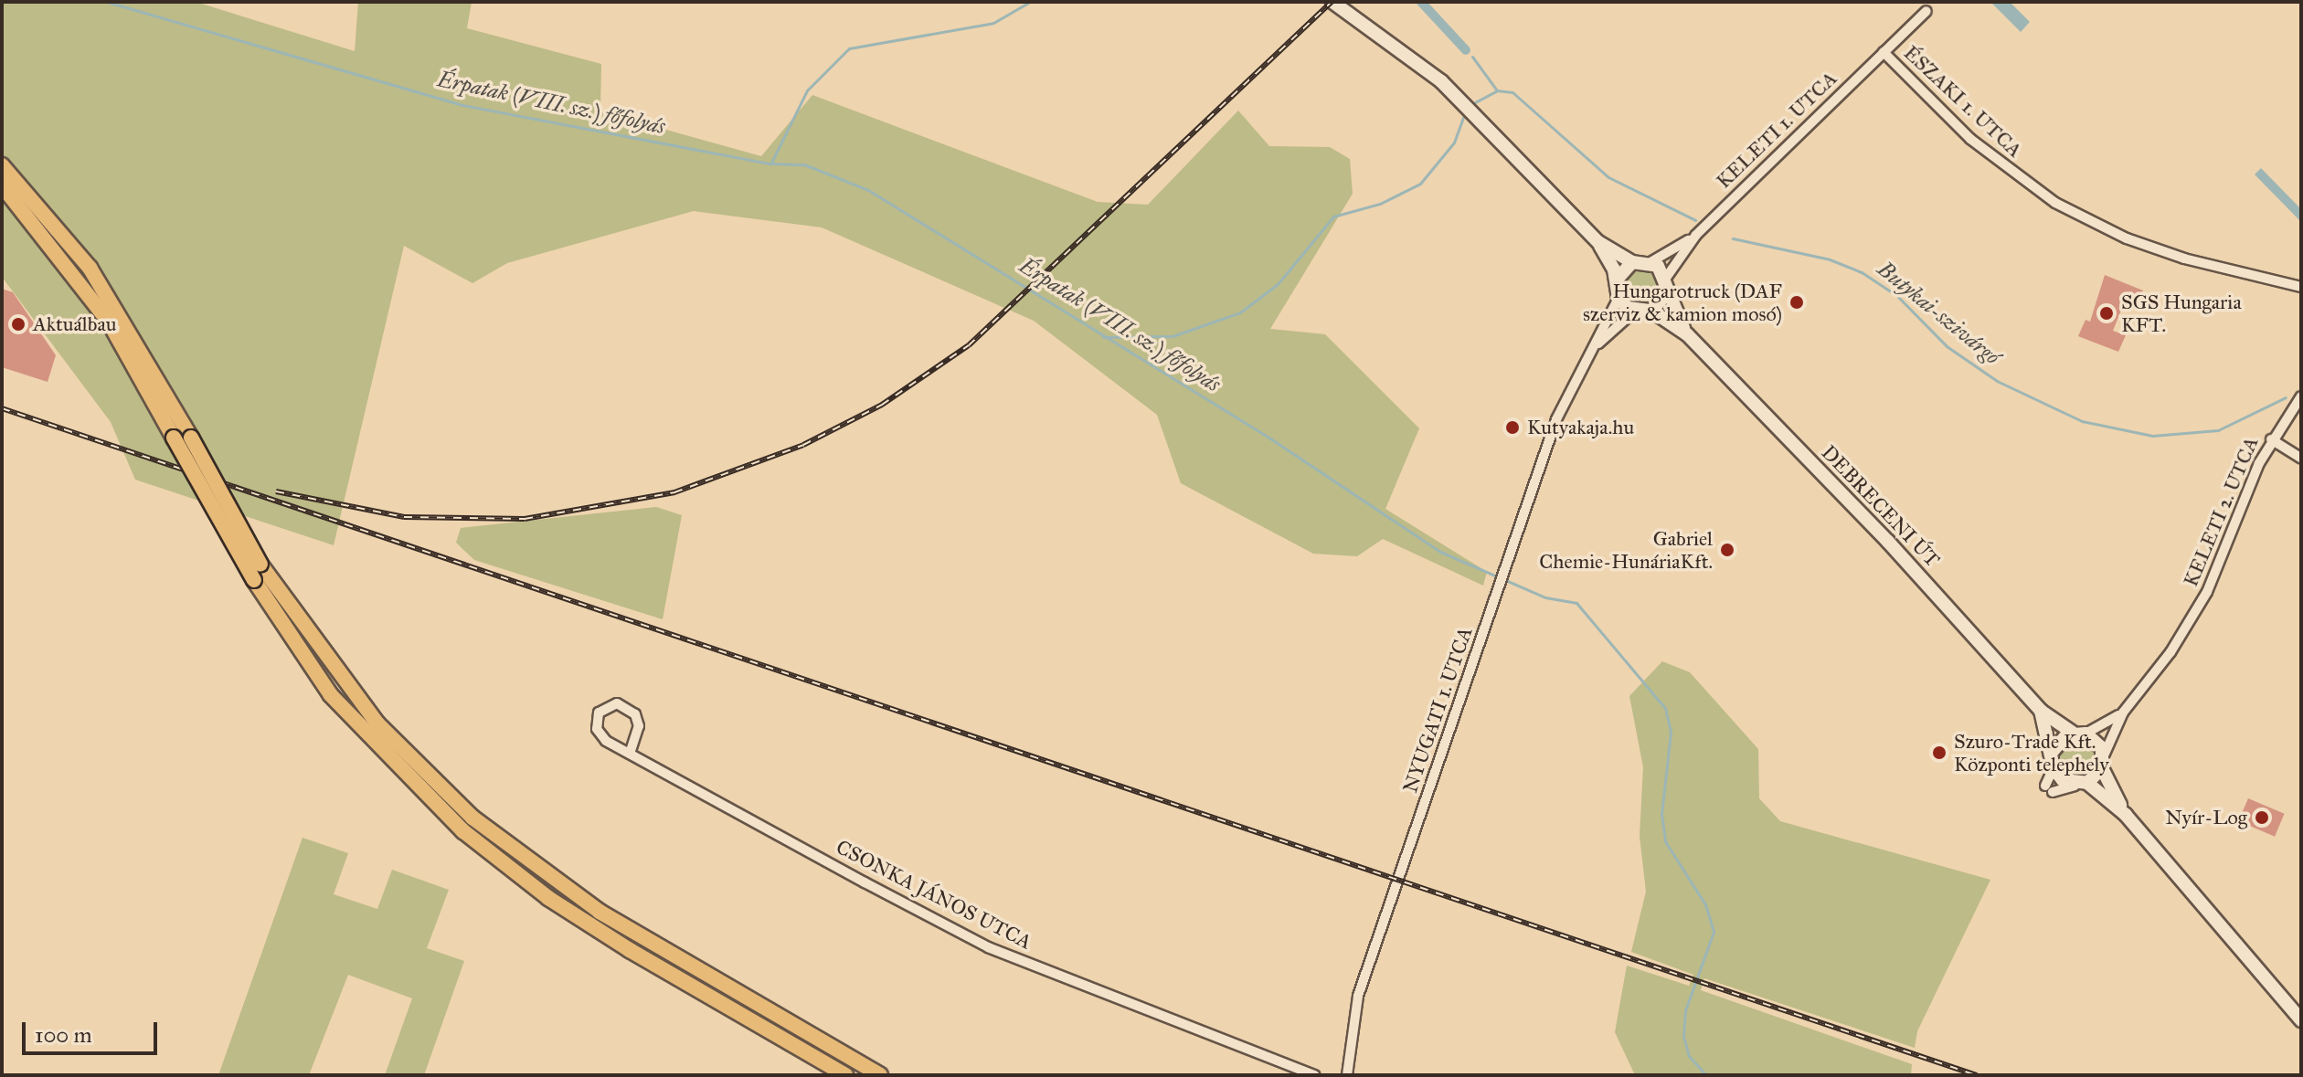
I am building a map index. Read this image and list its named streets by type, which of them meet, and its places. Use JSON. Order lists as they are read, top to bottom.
{
  "streets": {
    "street": [
      "ÉSZAKI 1. UTCA",
      "KELETI 1. UTCA",
      "DEBRECENI ÚT",
      "KELETI 2. UTCA",
      "NYUGATI 1. UTCA",
      "CSONKA JÁNOS UTCA"
    ]
  },
  "crossings": [
    ["ÉSZAKI 1. UTCA", "KELETI 1. UTCA"]
  ],
  "water": ["Érpatak (VIII. sz.) főfolyás", "Butykai-szivárgó"],
  "places": [
    "Hungarotruck (DAF szerviz & kamion mosó)",
    "SGS Hungaria KFT.",
    "Aktuálbau",
    "Kutyakaja.hu",
    "Gabriel Chemie-HunáriaKft.",
    "Szuro-Trade Kft. Központi telephely",
    "Nyír-Log"
  ],
  "scale_bar": "100 m"
}
